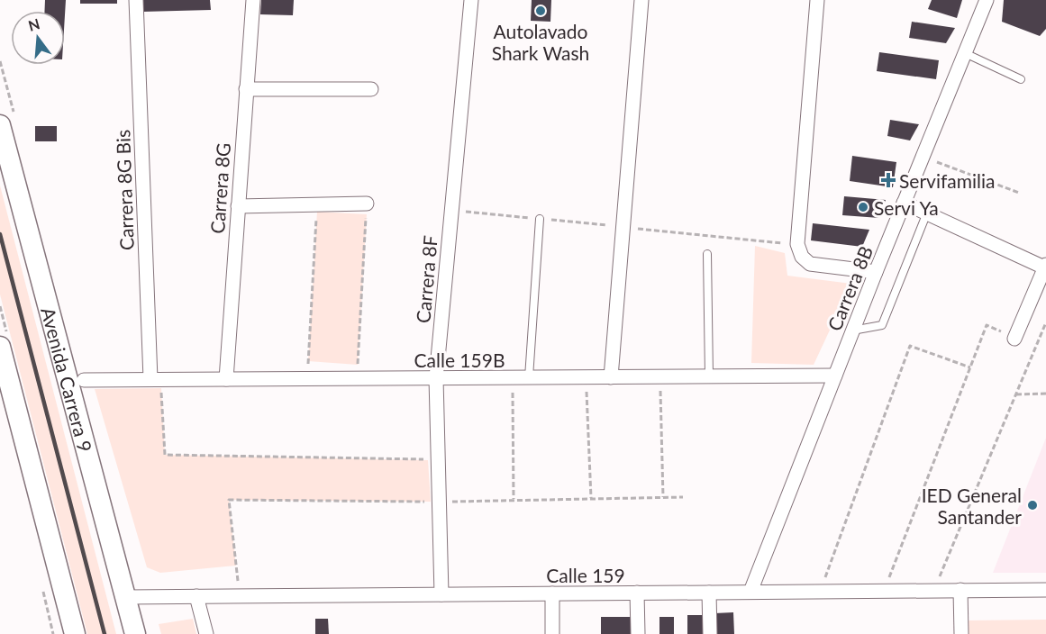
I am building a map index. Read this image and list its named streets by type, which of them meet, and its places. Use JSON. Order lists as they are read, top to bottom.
{
  "streets": {
    "main road": ["Avenida Carrera 9"],
    "street": [
      "Carrera 8G",
      "Carrera 8G Bis",
      "Carrera 8F",
      "Carrera 8B",
      "Calle 159B",
      "Calle 159"
    ]
  },
  "crossings": [
    ["Carrera 8G", "Calle 159B"],
    ["Carrera 8G Bis", "Calle 159B"],
    ["Carrera 8F", "Calle 159B"],
    ["Carrera 8F", "Calle 159"],
    ["Carrera 8B", "Calle 159B"],
    ["Carrera 8B", "Calle 159"],
    ["Avenida Carrera 9", "Calle 159"]
  ],
  "places": {
    "other": ["Autolavado Shark Wash", "Servi Ya", "IED General Santander"],
    "health": ["Servifamilia"]
  },
  "north": "top"
}
